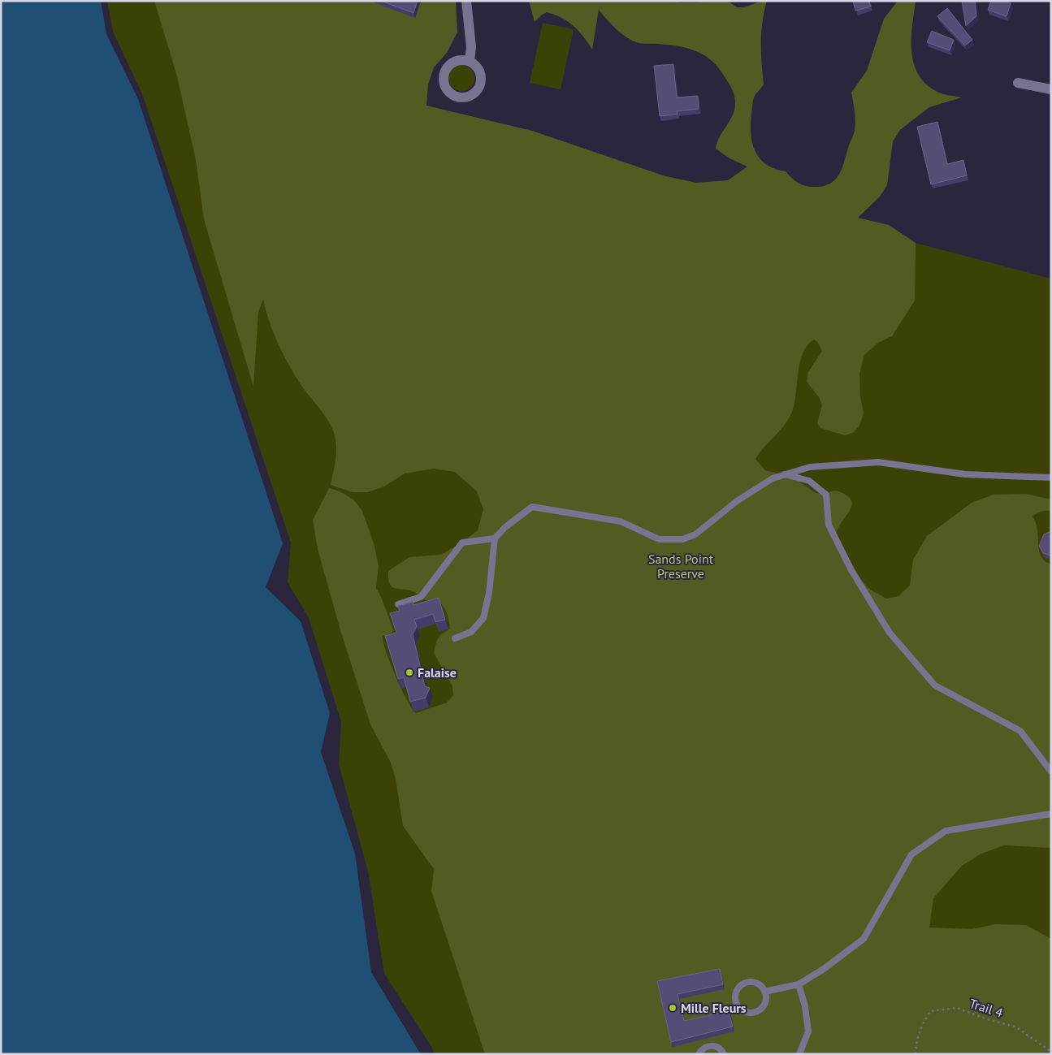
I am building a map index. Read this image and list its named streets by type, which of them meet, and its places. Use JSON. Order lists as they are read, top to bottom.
{
  "streets": {
    "path": ["Trail 4"]
  },
  "parks": ["Sands Point Preserve"],
  "places": ["Falaise", "Mille Fleurs"]
}
